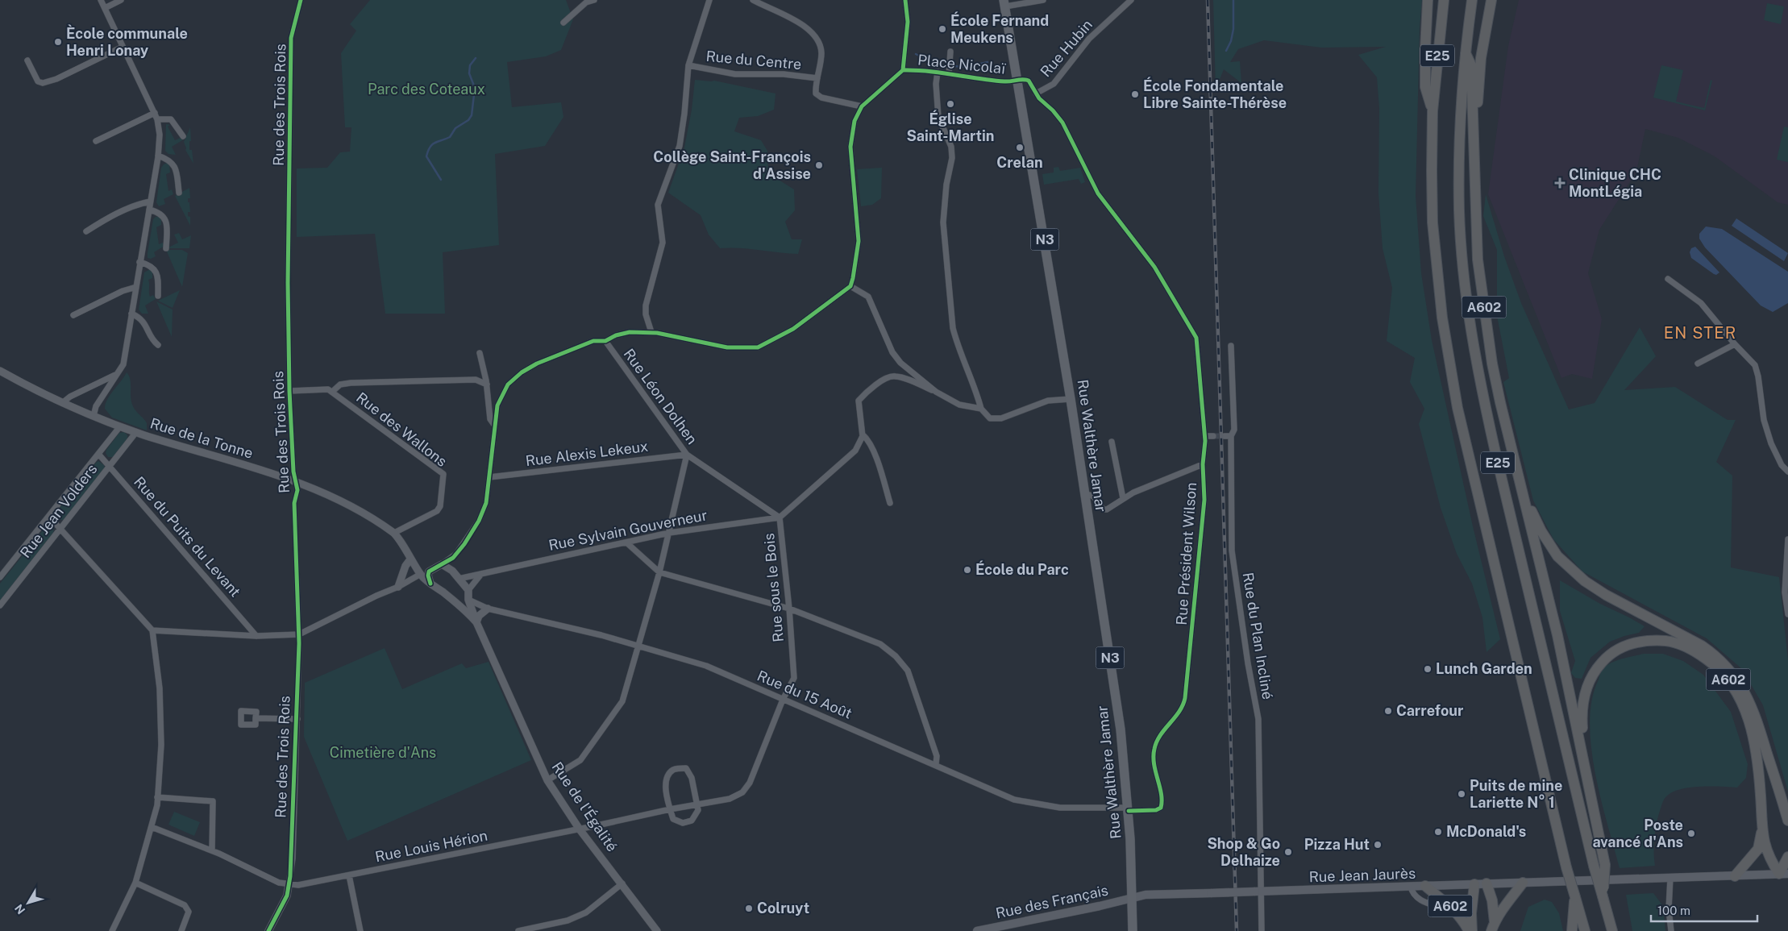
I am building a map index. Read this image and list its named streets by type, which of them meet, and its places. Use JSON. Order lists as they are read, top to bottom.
{
  "streets": {
    "highway": ["E25", "A602"],
    "main road": [
      "N3",
      "Rue Walthère Jamar",
      "Rue Jean Jaurès",
      "Rue des Français"
    ],
    "street": [
      "Rue Hubin",
      "Rue du Centre",
      "Place Nicolaï",
      "Rue des Trois Rois",
      "Rue Léon Dolhen",
      "Rue des Wallons",
      "Rue de la Tonne",
      "Rue Alexis Lekeux",
      "Rue Jean Volders",
      "Rue Sylvain Gouverneur",
      "Rue du Puits du Levant",
      "Rue Président Wilson",
      "Rue sous le Bois",
      "Rue du Plan Incliné",
      "Rue du 15 Août",
      "Rue de l'Égalité",
      "Rue Louis Hérion"
    ]
  },
  "crossings": [
    ["Rue Hubin", "Rue Président Wilson"],
    ["E25", "A602"],
    ["Place Nicolaï", "Rue Walthère Jamar"],
    ["Place Nicolaï", "Rue Président Wilson"],
    ["Rue des Trois Rois", "Rue de la Tonne"],
    ["Rue des Trois Rois", "Rue Louis Hérion"],
    ["N3", "Rue Walthère Jamar"],
    ["N3", "Rue Jean Jaurès"],
    ["N3", "Rue des Français"],
    ["A602", "Rue Jean Jaurès"],
    ["Rue Léon Dolhen", "Rue Alexis Lekeux"],
    ["Rue Léon Dolhen", "Rue Sylvain Gouverneur"],
    ["Rue Léon Dolhen", "Rue sous le Bois"],
    ["Rue des Wallons", "Rue de la Tonne"],
    ["Rue de la Tonne", "Rue Jean Volders"],
    ["Rue de la Tonne", "Rue de l'Égalité"],
    ["Rue Walthère Jamar", "Rue Président Wilson"],
    ["Rue Walthère Jamar", "Rue du 15 Août"],
    ["Rue Walthère Jamar", "Rue Jean Jaurès"],
    ["Rue Walthère Jamar", "Rue des Français"],
    ["Rue Jean Volders", "Rue du Puits du Levant"],
    ["Rue Sylvain Gouverneur", "Rue sous le Bois"],
    ["Rue Président Wilson", "Rue du 15 Août"],
    ["Rue sous le Bois", "Rue du 15 Août"],
    ["Rue sous le Bois", "Rue Louis Hérion"],
    ["Rue du Plan Incliné", "Rue Jean Jaurès"],
    ["Rue du 15 Août", "Rue de l'Égalité"],
    ["Rue de l'Égalité", "Rue Louis Hérion"],
    ["Rue Jean Jaurès", "Rue des Français"]
  ],
  "districts": ["EN STER"],
  "parks": ["Parc des Coteaux", "Cimetière d'Ans"],
  "places": {
    "other": [
      "École Fernand Meukens",
      "Ècole communale Henri Lonay",
      "École Fondamentale Libre Sainte-Thérèse",
      "Église Saint-Martin",
      "Crelan",
      "Collège Saint-François d'Assise",
      "École du Parc",
      "Lunch Garden",
      "Carrefour",
      "Puits de mine Lariette N° 1",
      "McDonald's",
      "Poste avancé d'Ans",
      "Pizza Hut",
      "Shop & Go Delhaize",
      "Colruyt"
    ],
    "health": ["Clinique CHC MontLégia"]
  },
  "scale_bar": "100 m",
  "north": "bottom left"
}
